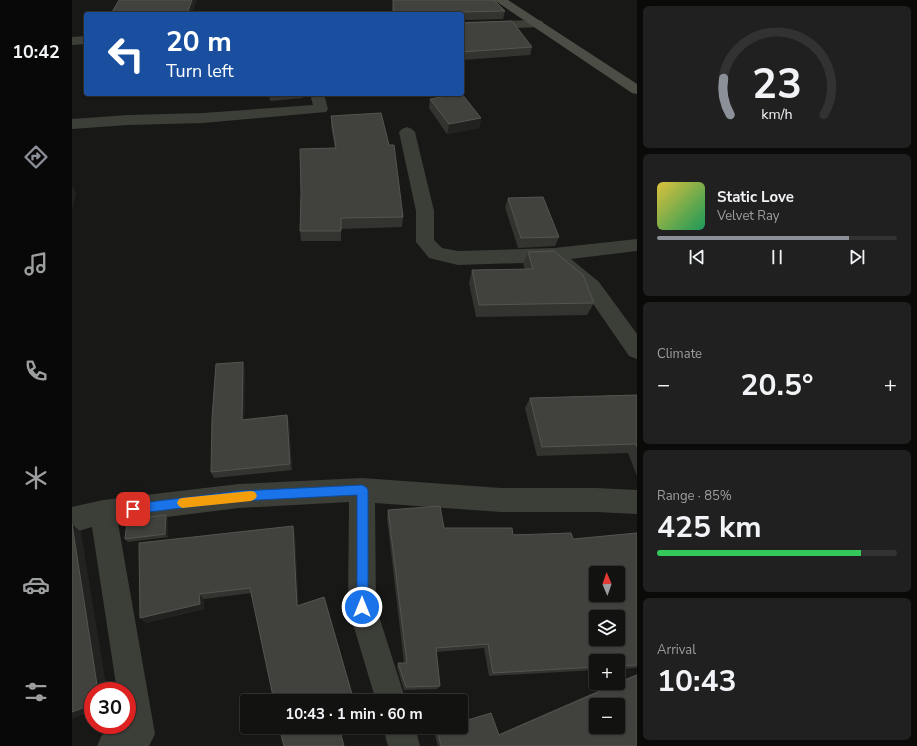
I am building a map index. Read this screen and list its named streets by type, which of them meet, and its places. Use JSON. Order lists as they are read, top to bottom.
{
  "north": "top",
  "page": {
    "tabs": "10:42",
    "turn": ["20 m", "Turn left"],
    "song": ["Static Love", "Velvet Ray"],
    "tile": [
      "Climate",
      ["Range · 85%", "425 km"],
      ["Arrival", "10:43"]
    ],
    "heat": ["−", "20.5°", "+"],
    "map_buttons": ["+", "−"],
    "limit": "30",
    "trip": "10:43 · 1 min · 60 m",
    "gauge": ["23", "km/h"]
  }
}
